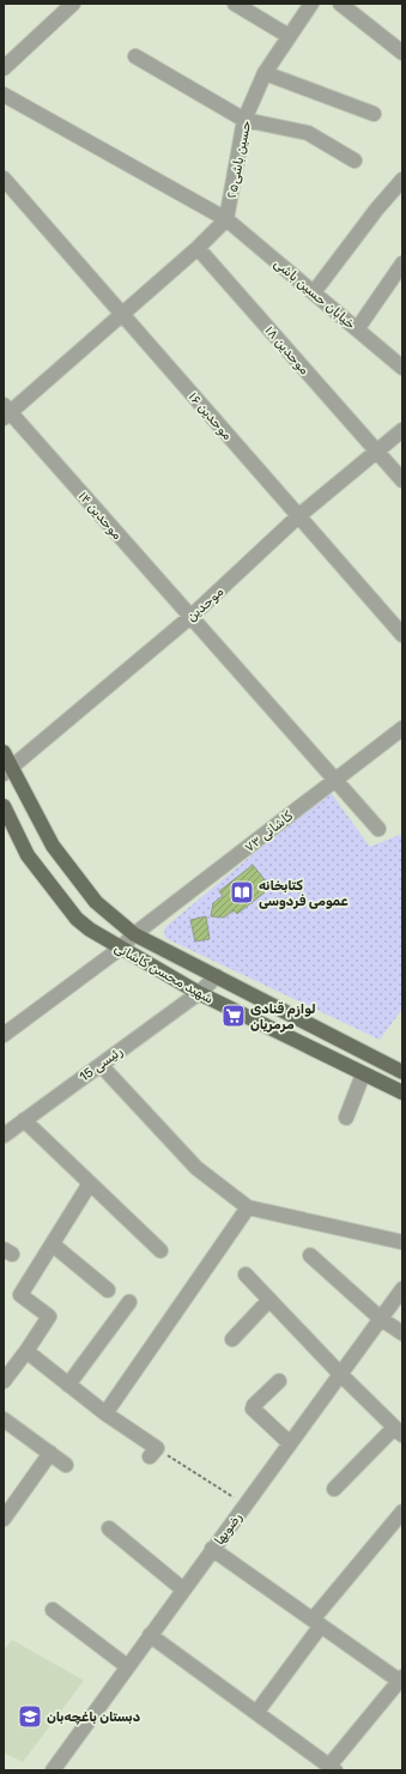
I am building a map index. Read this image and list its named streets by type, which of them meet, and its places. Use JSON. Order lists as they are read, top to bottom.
{
  "streets": {
    "main road": ["شهید محسن کاشانی"],
    "street": [
      "حسین باشی۲۵",
      "خیابان حسین باشی",
      "موحدین ۱۸",
      "موحدین ۱۶",
      "موحدین ۱۴",
      "موحدین",
      "کاشانی ۷۳",
      "رئیسی 15",
      "رضویها"
    ]
  },
  "crossings": [
    ["حسین باشی۲۵", "خیابان حسین باشی"],
    ["موحدین ۱۸", "موحدین"],
    ["موحدین ۱۶", "موحدین"],
    ["موحدین ۱۴", "موحدین"],
    ["موحدین ۱۴", "کاشانی ۷۳"],
    ["موحدین", "شهید محسن کاشانی"],
    ["کاشانی ۷۳", "شهید محسن کاشانی"],
    ["شهید محسن کاشانی", "رئیسی 15"]
  ],
  "places": {
    "library": ["کتابخانه عمومی فردوسی"],
    "supermarket": ["لوازم قنادی مرمریان"],
    "school or university": ["دبستان باغچه‌بان"]
  }
}
